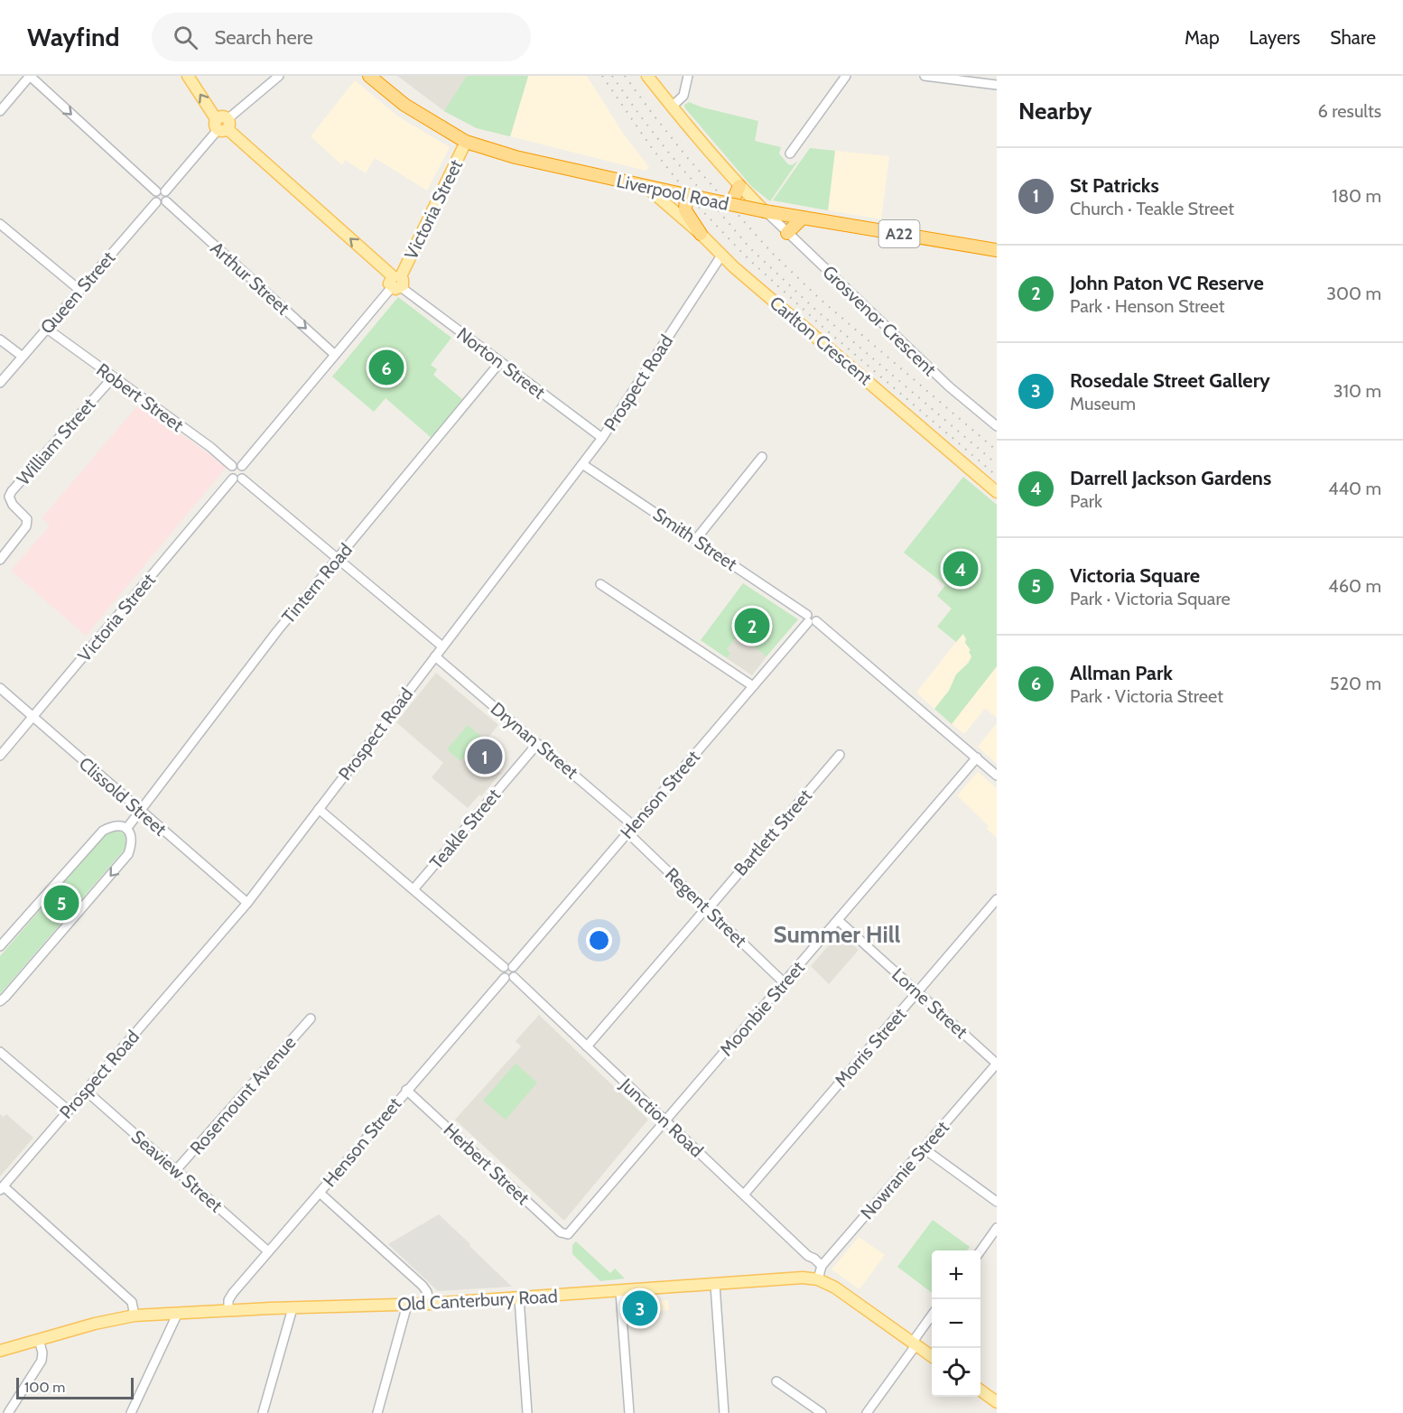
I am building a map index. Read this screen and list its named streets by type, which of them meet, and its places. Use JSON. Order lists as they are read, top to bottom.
{
  "streets": {
    "highway": ["Liverpool Road", "A22"],
    "main road": [
      "Victoria Street",
      "Carlton Crescent",
      "Norton Street",
      "Old Canterbury Road"
    ],
    "street": [
      "Arthur Street",
      "Queen Street",
      "Grosvenor Crescent",
      "Prospect Road",
      "Robert Street",
      "William Street",
      "Smith Street",
      "Tintern Road",
      "Drynan Street",
      "Henson Street",
      "Clissold Street",
      "Teakle Street",
      "Bartlett Street",
      "Regent Street",
      "Lorne Street",
      "Moonbie Street",
      "Morris Street",
      "Rosemount Avenue",
      "Junction Road",
      "Herbert Street",
      "Nowranie Street",
      "Seaview Street"
    ]
  },
  "crossings": [
    ["Liverpool Road", "Victoria Street"],
    ["Liverpool Road", "Grosvenor Crescent"],
    ["Liverpool Road", "Carlton Crescent"],
    ["Victoria Street", "Arthur Street"],
    ["Victoria Street", "Norton Street"],
    ["Victoria Street", "Robert Street"],
    ["Victoria Street", "Clissold Street"],
    ["Arthur Street", "Queen Street"],
    ["Queen Street", "Robert Street"],
    ["Carlton Crescent", "Prospect Road"],
    ["Norton Street", "Prospect Road"],
    ["Norton Street", "Tintern Road"],
    ["Prospect Road", "Smith Street"],
    ["Prospect Road", "Drynan Street"],
    ["Prospect Road", "Clissold Street"],
    ["Prospect Road", "Seaview Street"],
    ["Robert Street", "William Street"],
    ["Smith Street", "Henson Street"],
    ["Smith Street", "Moonbie Street"],
    ["Tintern Road", "Clissold Street"],
    ["Drynan Street", "Henson Street"],
    ["Drynan Street", "Teakle Street"],
    ["Henson Street", "Regent Street"],
    ["Henson Street", "Junction Road"],
    ["Henson Street", "Herbert Street"],
    ["Henson Street", "Seaview Street"],
    ["Henson Street", "Old Canterbury Road"],
    ["Bartlett Street", "Regent Street"],
    ["Bartlett Street", "Junction Road"],
    ["Regent Street", "Moonbie Street"],
    ["Lorne Street", "Moonbie Street"],
    ["Lorne Street", "Morris Street"],
    ["Lorne Street", "Nowranie Street"],
    ["Moonbie Street", "Junction Road"],
    ["Moonbie Street", "Herbert Street"],
    ["Morris Street", "Junction Road"],
    ["Rosemount Avenue", "Seaview Street"],
    ["Junction Road", "Nowranie Street"],
    ["Junction Road", "Old Canterbury Road"],
    ["Nowranie Street", "Old Canterbury Road"]
  ],
  "one_way": ["Arthur Street", "Norton Street"],
  "districts": ["Summer Hill"],
  "scale_bar": "100 m",
  "page": {
    "header": "Wayfind",
    "search": "Search here",
    "nav": ["Map", "Layers", "Share"],
    "heading": ["Nearby", "6 results"],
    "list": [
      {
        "mark": "1",
        "name": "St Patricks",
        "note": "Church · Teakle Street",
        "value": "180 m"
      },
      {
        "mark": "2",
        "name": "John Paton VC Reserve",
        "note": "Park · Henson Street",
        "value": "300 m"
      },
      {
        "mark": "3",
        "name": "Rosedale Street Gallery",
        "note": "Museum",
        "value": "310 m"
      },
      {
        "mark": "4",
        "name": "Darrell Jackson Gardens",
        "note": "Park",
        "value": "440 m"
      },
      {
        "mark": "5",
        "name": "Victoria Square",
        "note": "Park · Victoria Square",
        "value": "460 m"
      },
      {
        "mark": "6",
        "name": "Allman Park",
        "note": "Park · Victoria Street",
        "value": "520 m"
      }
    ],
    "pins": [
      "6",
      "4",
      "2",
      "1",
      "5",
      "3"
    ],
    "map_buttons": ["+", "−"],
    "scale": "100 m"
  }
}
